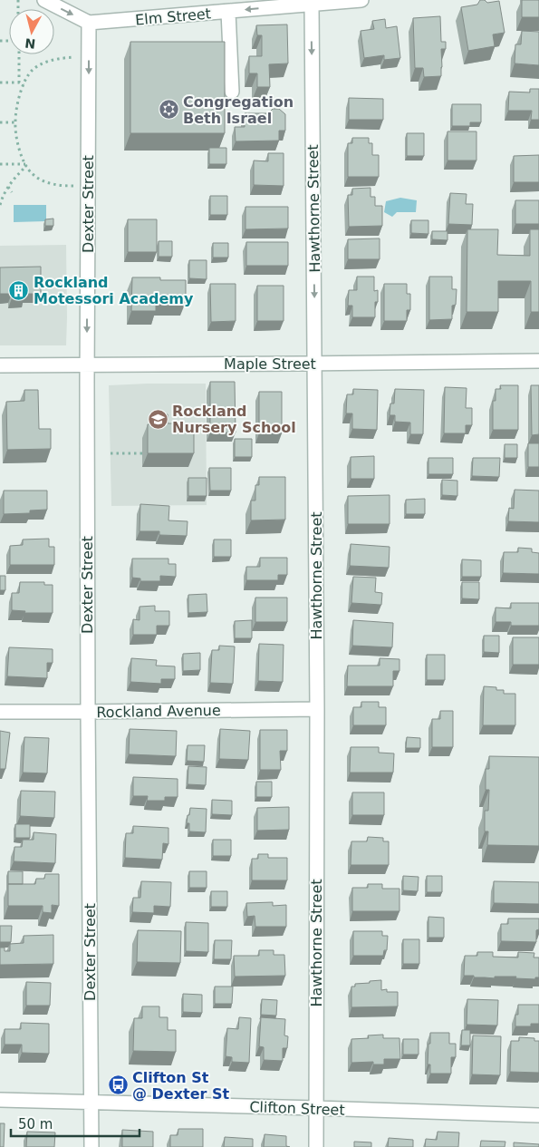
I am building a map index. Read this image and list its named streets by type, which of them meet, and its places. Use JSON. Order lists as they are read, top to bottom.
{
  "streets": {
    "street": [
      "Elm Street",
      "Dexter Street",
      "Hawthorne Street",
      "Maple Street",
      "Rockland Avenue",
      "Clifton Street"
    ]
  },
  "crossings": [
    ["Elm Street", "Dexter Street"],
    ["Elm Street", "Hawthorne Street"],
    ["Dexter Street", "Maple Street"],
    ["Dexter Street", "Rockland Avenue"],
    ["Dexter Street", "Clifton Street"],
    ["Hawthorne Street", "Maple Street"],
    ["Hawthorne Street", "Rockland Avenue"],
    ["Hawthorne Street", "Clifton Street"]
  ],
  "places": {
    "synagogue": ["Congregation Beth Israel"],
    "building": ["Rockland Motessori Academy"],
    "school or university": ["Rockland Nursery School"],
    "bus stop": ["Clifton St @ Dexter St"]
  },
  "scale_bar": "50 m",
  "north": "bottom"
}
